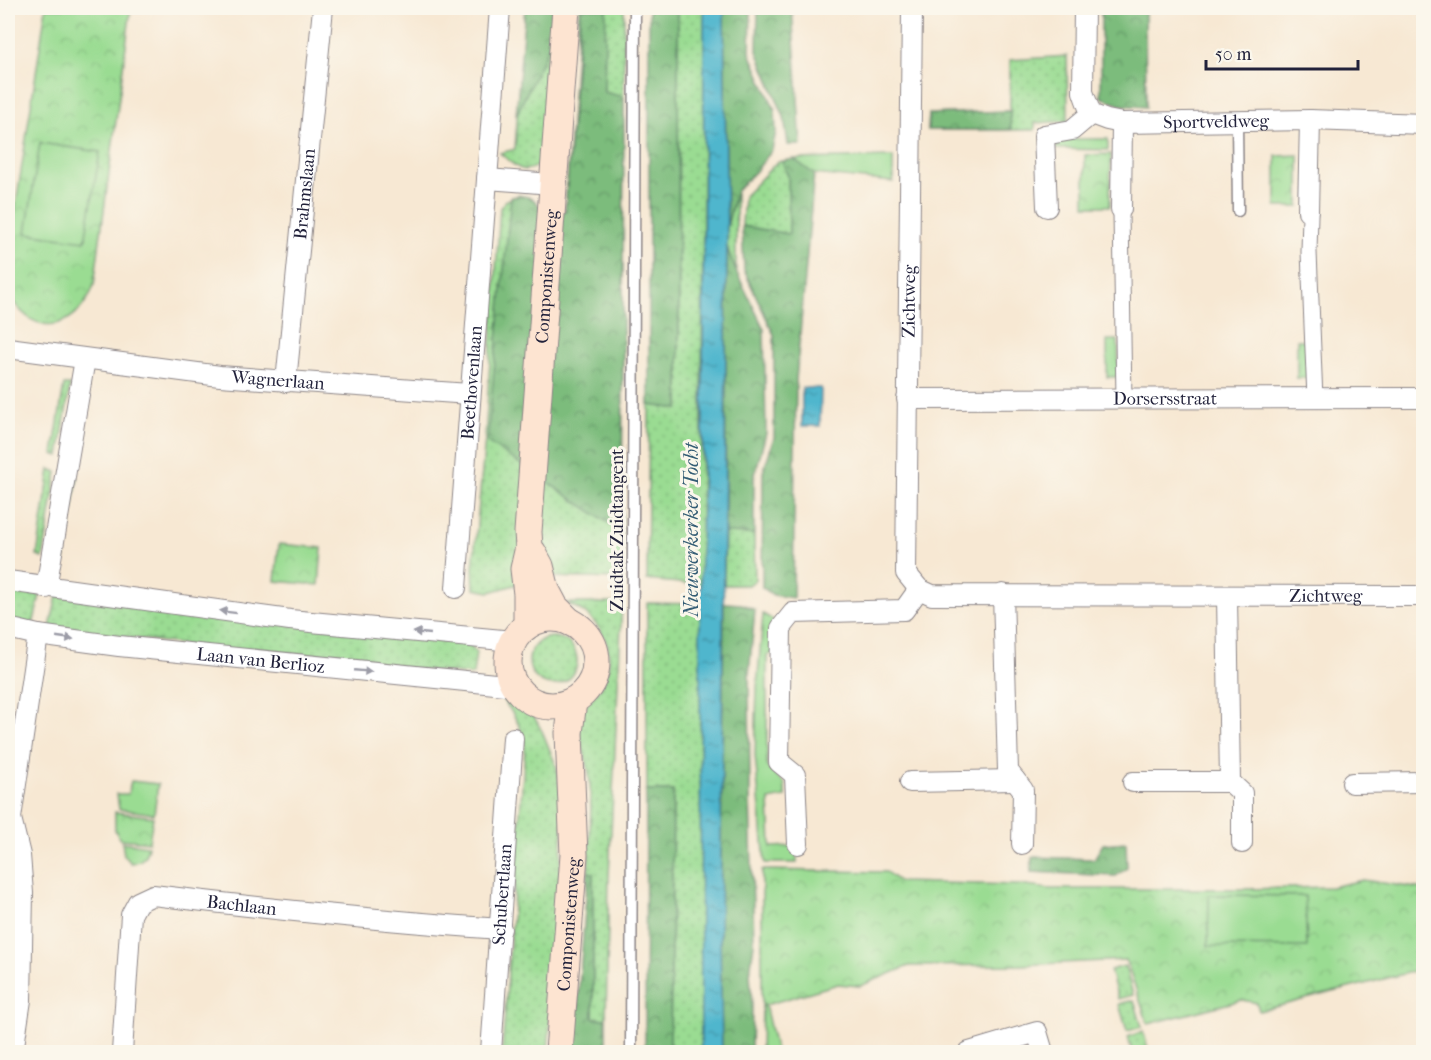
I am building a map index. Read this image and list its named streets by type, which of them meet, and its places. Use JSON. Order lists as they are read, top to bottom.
{
  "streets": {
    "main road": ["Componistenweg"],
    "street": [
      "Sportveldweg",
      "Brahmslaan",
      "Zichtweg",
      "Wagnerlaan",
      "Beethovenlaan",
      "Dorsersstraat",
      "Laan van Berlioz",
      "Schubertlaan",
      "Bachlaan"
    ],
    "lane": ["Zuidtak Zuidtangent"]
  },
  "crossings": [
    ["Brahmslaan", "Wagnerlaan"],
    ["Componistenweg", "Laan van Berlioz"],
    ["Zichtweg", "Dorsersstraat"],
    ["Wagnerlaan", "Beethovenlaan"],
    ["Schubertlaan", "Bachlaan"]
  ],
  "water": ["Nieuwerkerker Tocht"],
  "scale_bar": "50 m"
}
